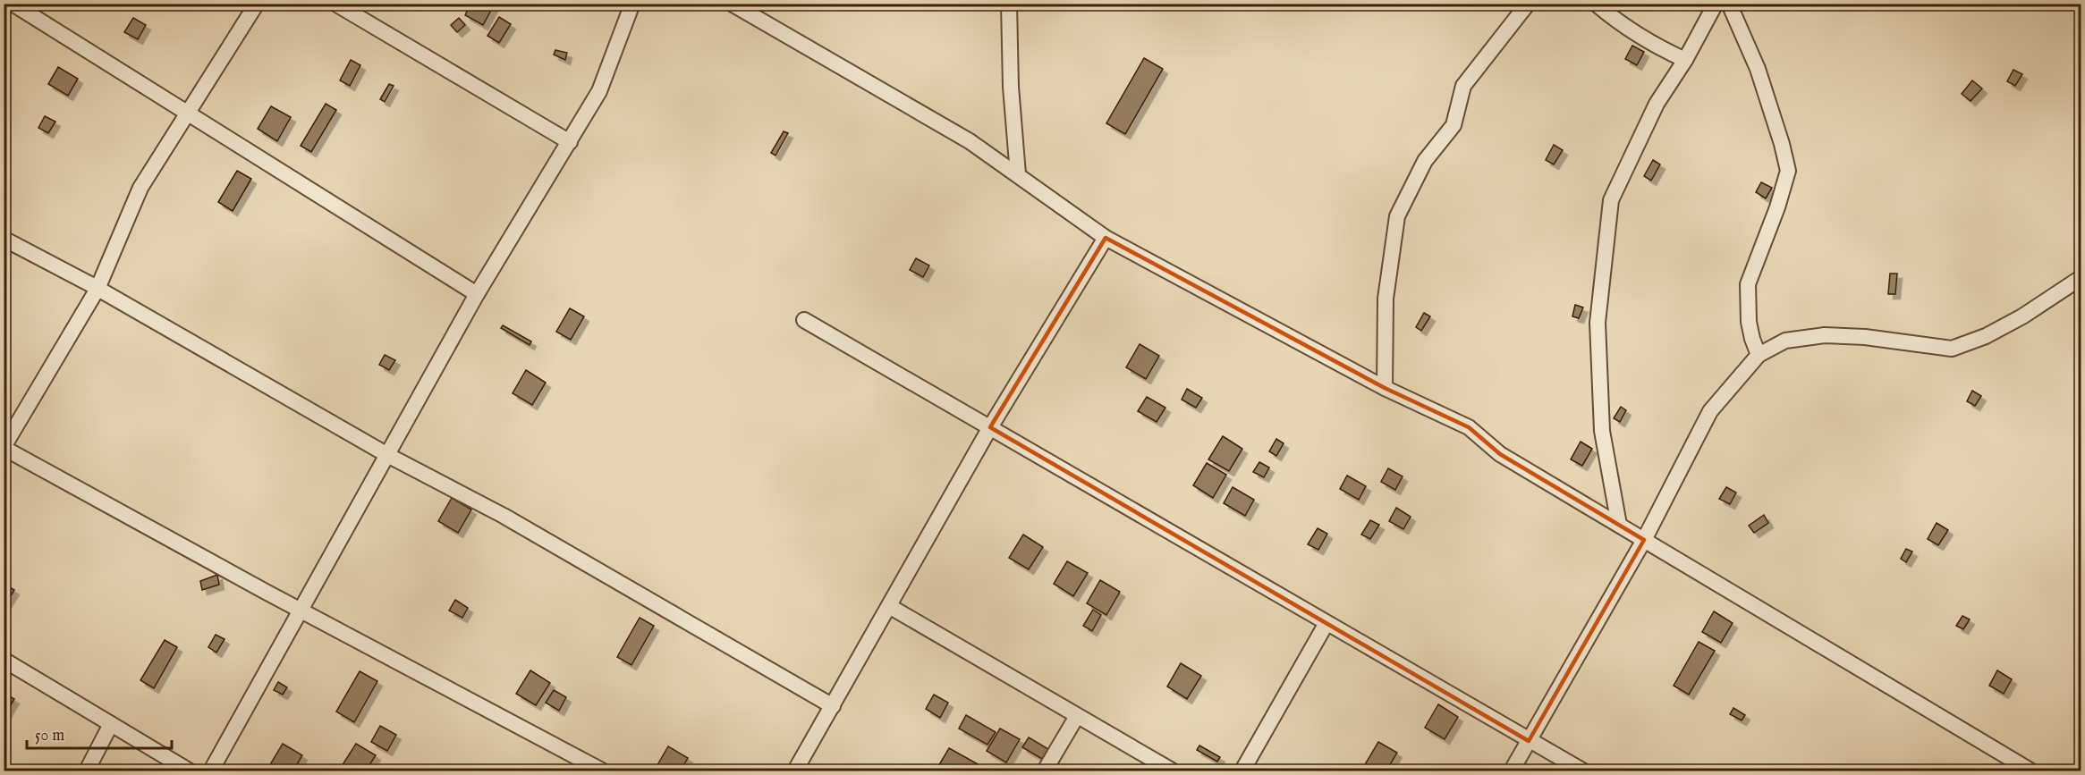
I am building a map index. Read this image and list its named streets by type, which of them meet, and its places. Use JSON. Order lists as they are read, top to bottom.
{
  "scale_bar": "50 m"
}
